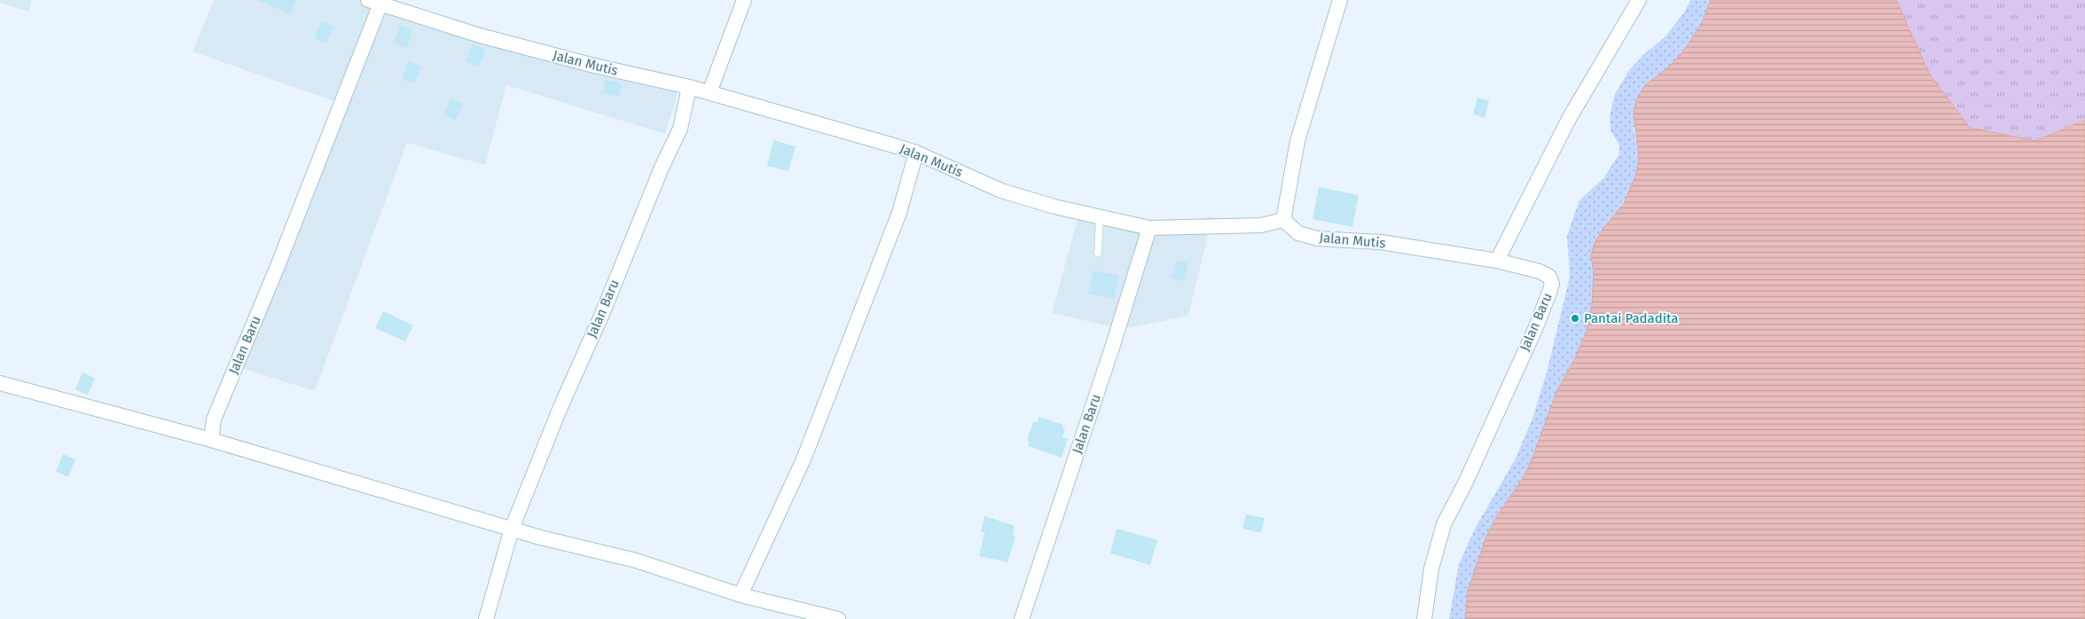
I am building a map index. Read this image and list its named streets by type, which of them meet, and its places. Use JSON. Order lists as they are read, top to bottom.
{
  "streets": {
    "street": ["Jalan Mutis", "Jalan Baru"]
  },
  "crossings": [
    ["Jalan Mutis", "Jalan Baru"]
  ],
  "places": ["Pantai Padadita"]
}
